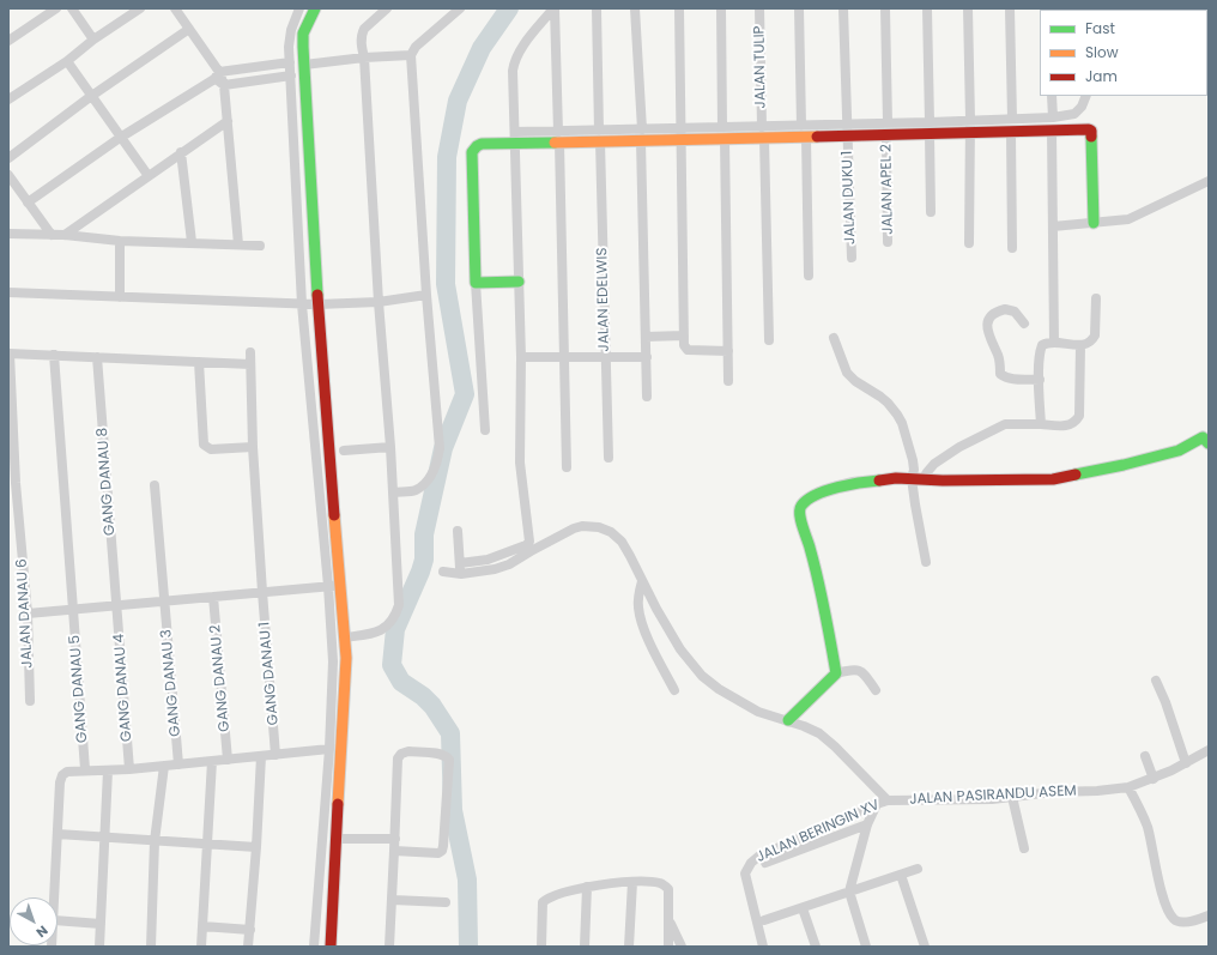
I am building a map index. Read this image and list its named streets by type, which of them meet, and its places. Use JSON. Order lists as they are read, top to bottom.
{
  "streets": {
    "street": [
      "JALAN TULIP",
      "JALAN APEL 2",
      "JALAN DUKU 1",
      "JALAN EDELWIS",
      "GANG DANAU 8",
      "JALAN DANAU 6",
      "GANG DANAU 1",
      "GANG DANAU 2",
      "GANG DANAU 3",
      "GANG DANAU 4",
      "GANG DANAU 5",
      "JALAN PASIRANDU ASEM",
      "JALAN BERINGIN XV"
    ]
  },
  "crossings": [
    ["GANG DANAU 8", "GANG DANAU 4"],
    ["JALAN PASIRANDU ASEM", "JALAN BERINGIN XV"]
  ],
  "legend": ["Fast", "Slow", "Jam"],
  "north": "bottom right"
}
